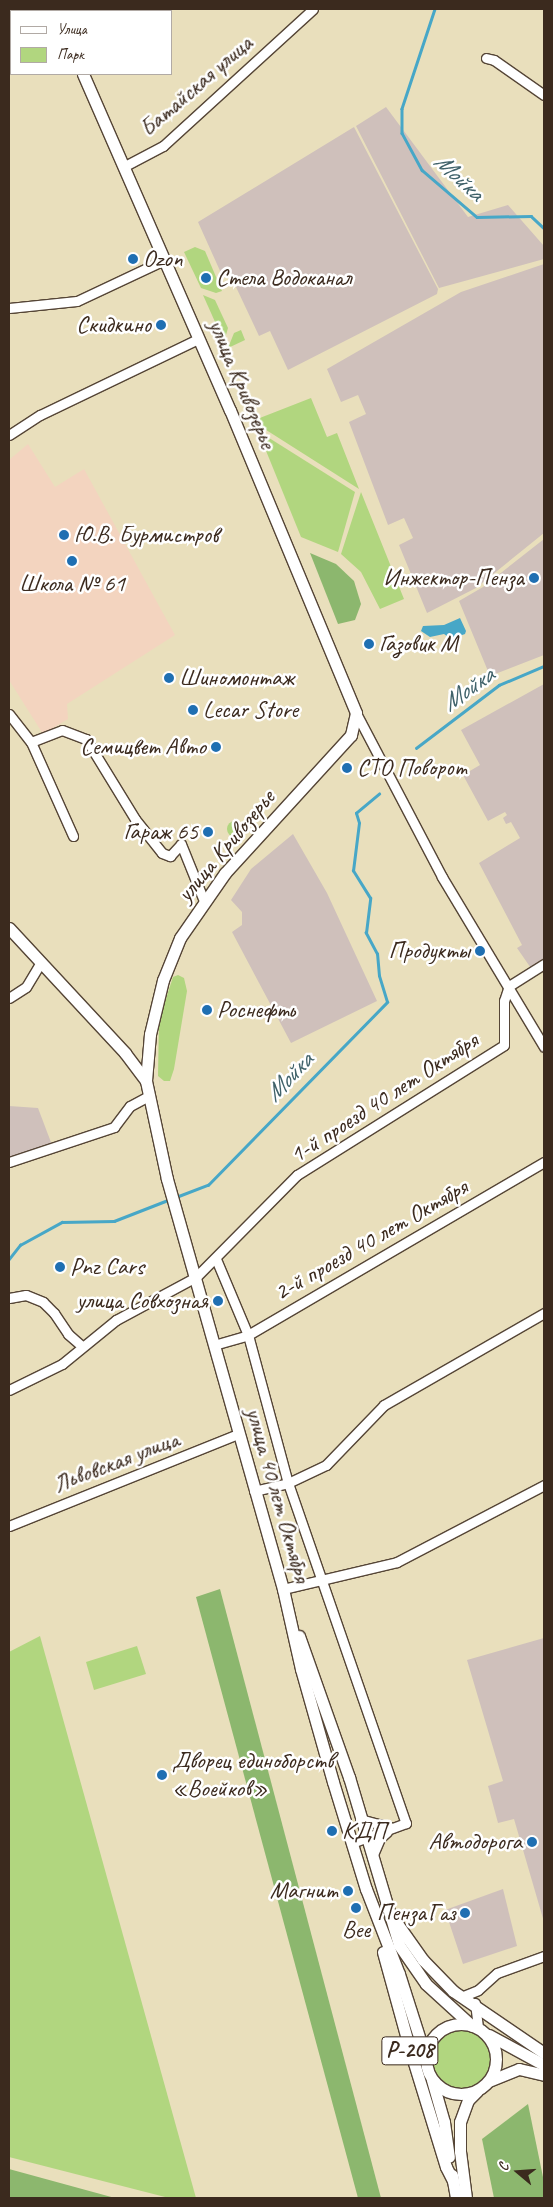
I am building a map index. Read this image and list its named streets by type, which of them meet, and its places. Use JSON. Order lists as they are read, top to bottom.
{
  "streets": {
    "main road": ["улица Кривозерье", "улица 40 лет Октября", "Р-208"],
    "street": [
      "Батайская улица",
      "1-й проезд 40 лет Октября",
      "2-й проезд 40 лет Октября",
      "Львовская улица"
    ]
  },
  "crossings": [
    ["Батайская улица", "улица Кривозерье"],
    ["улица Кривозерье", "1-й проезд 40 лет Октября"],
    ["улица Кривозерье", "улица 40 лет Октября"],
    ["2-й проезд 40 лет Октября", "улица 40 лет Октября"],
    ["Львовская улица", "улица 40 лет Октября"]
  ],
  "water": ["Мойка"],
  "places": [
    "Ozon",
    "Стела Водоканал",
    "Скидкино",
    "Ю.В. Бурмистров",
    "Школа № 61",
    "Инжектор-Пенза",
    "Газовик М",
    "Шиномонтаж",
    "Lecar Store",
    "Семицвет Авто",
    "СТО Поворот",
    "Гараж 65",
    "Продукты",
    "Роснефть",
    "Pnz Cars",
    "улица Совхозная",
    "Дворец единоборств «Воейков»",
    "КДП",
    "Автодорога",
    "Магнит",
    "Bee",
    "ПензаГаз"
  ],
  "legend": ["Улица", "Парк"],
  "north": "left"
}
